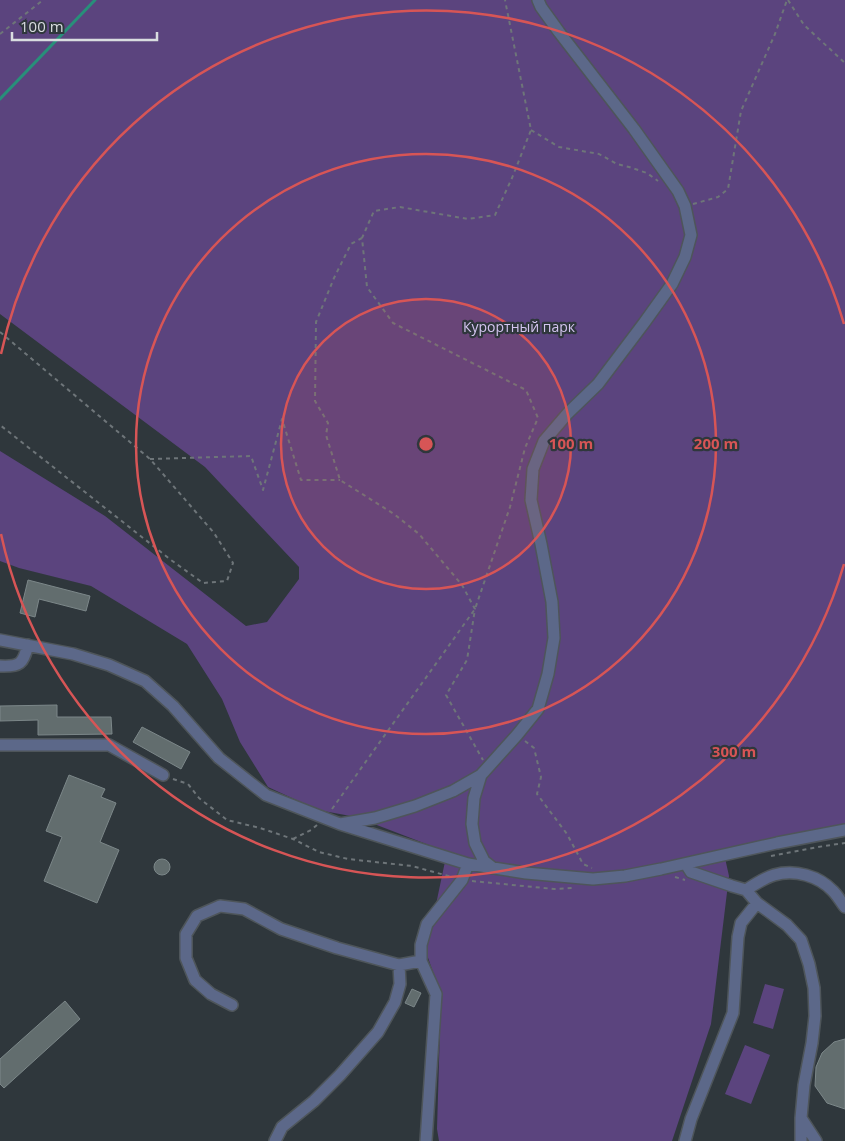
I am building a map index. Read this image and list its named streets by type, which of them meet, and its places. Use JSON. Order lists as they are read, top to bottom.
{
  "parks": ["Курортный парк"],
  "scale_bar": "100 m",
  "rings": ["100 m", "200 m", "300 m"]
}
